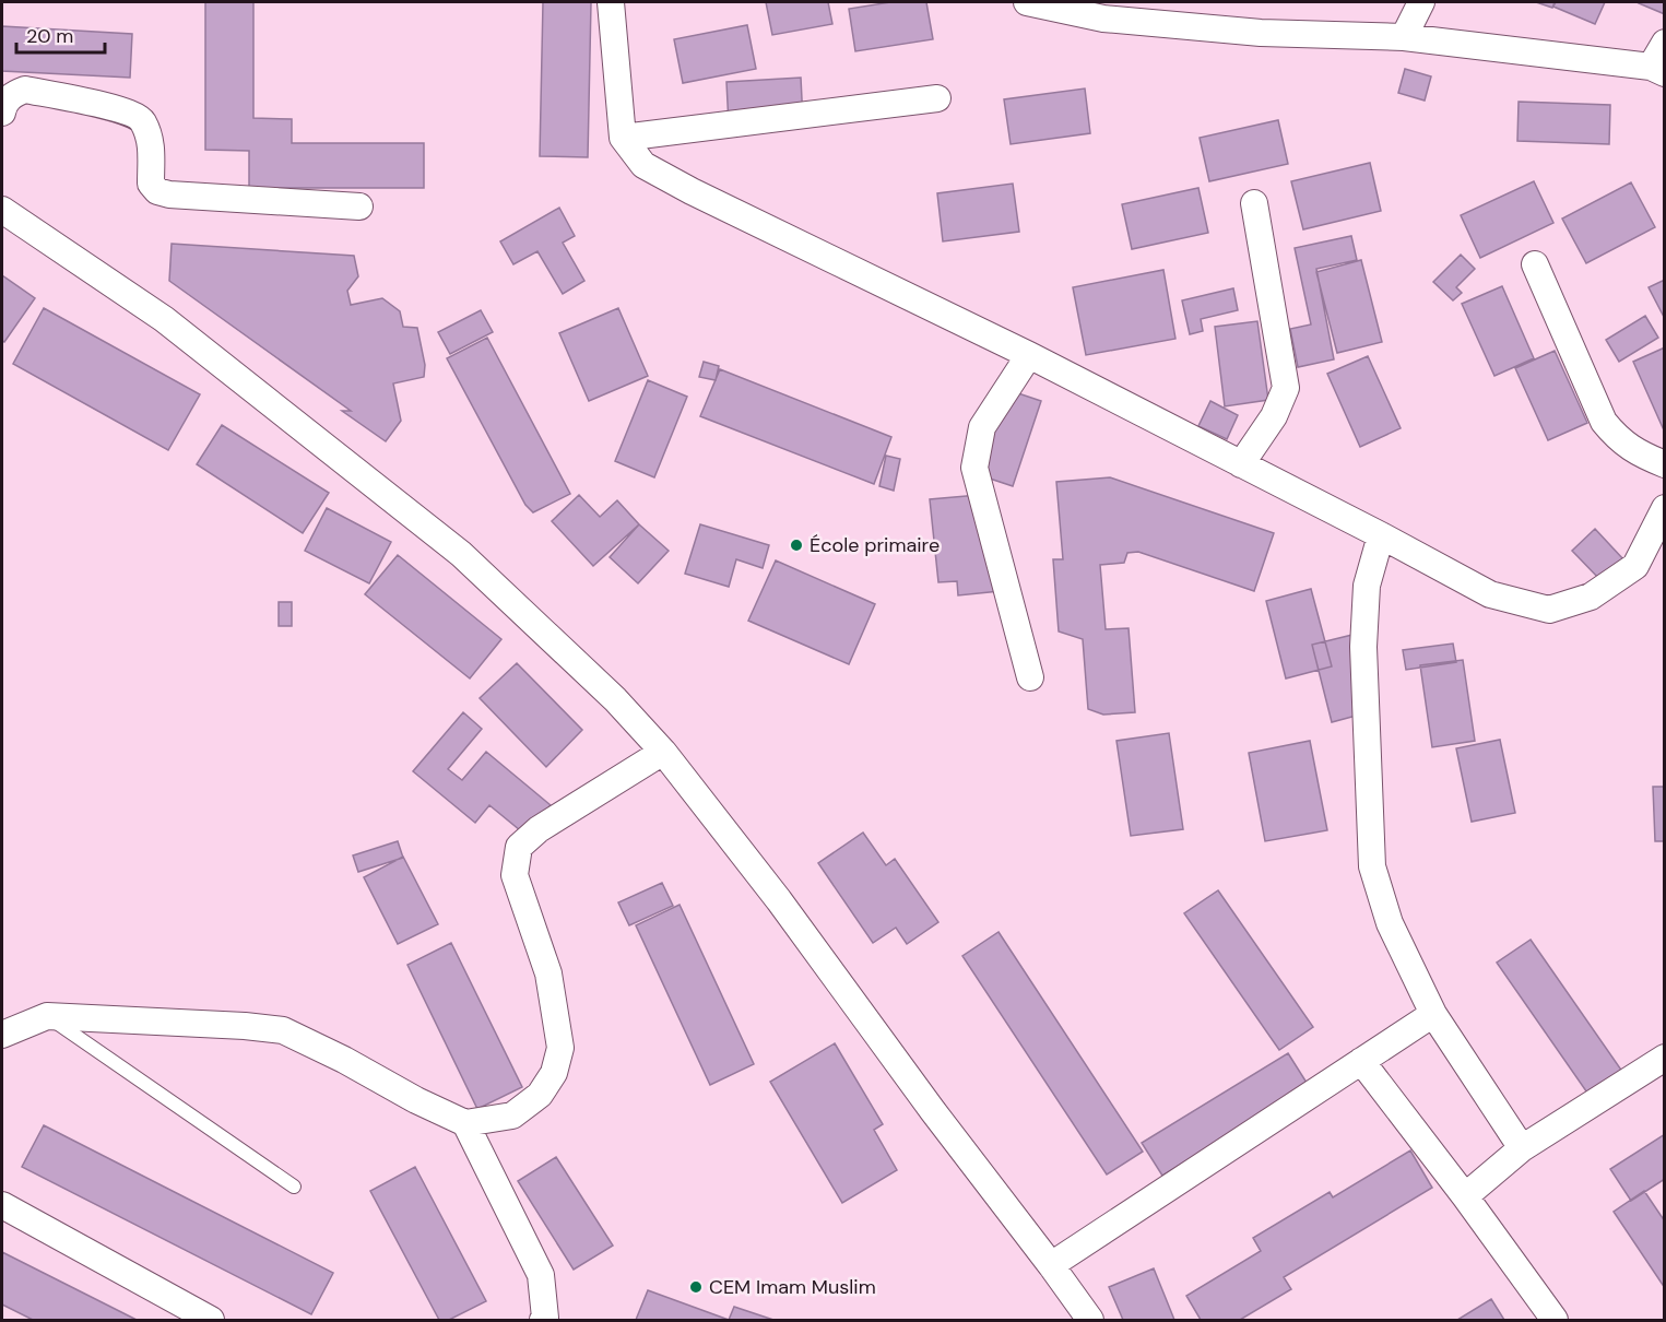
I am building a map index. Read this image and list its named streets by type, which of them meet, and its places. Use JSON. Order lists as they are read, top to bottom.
{
  "places": ["École primaire", "CEM Imam Muslim"],
  "scale_bar": "20 m"
}
